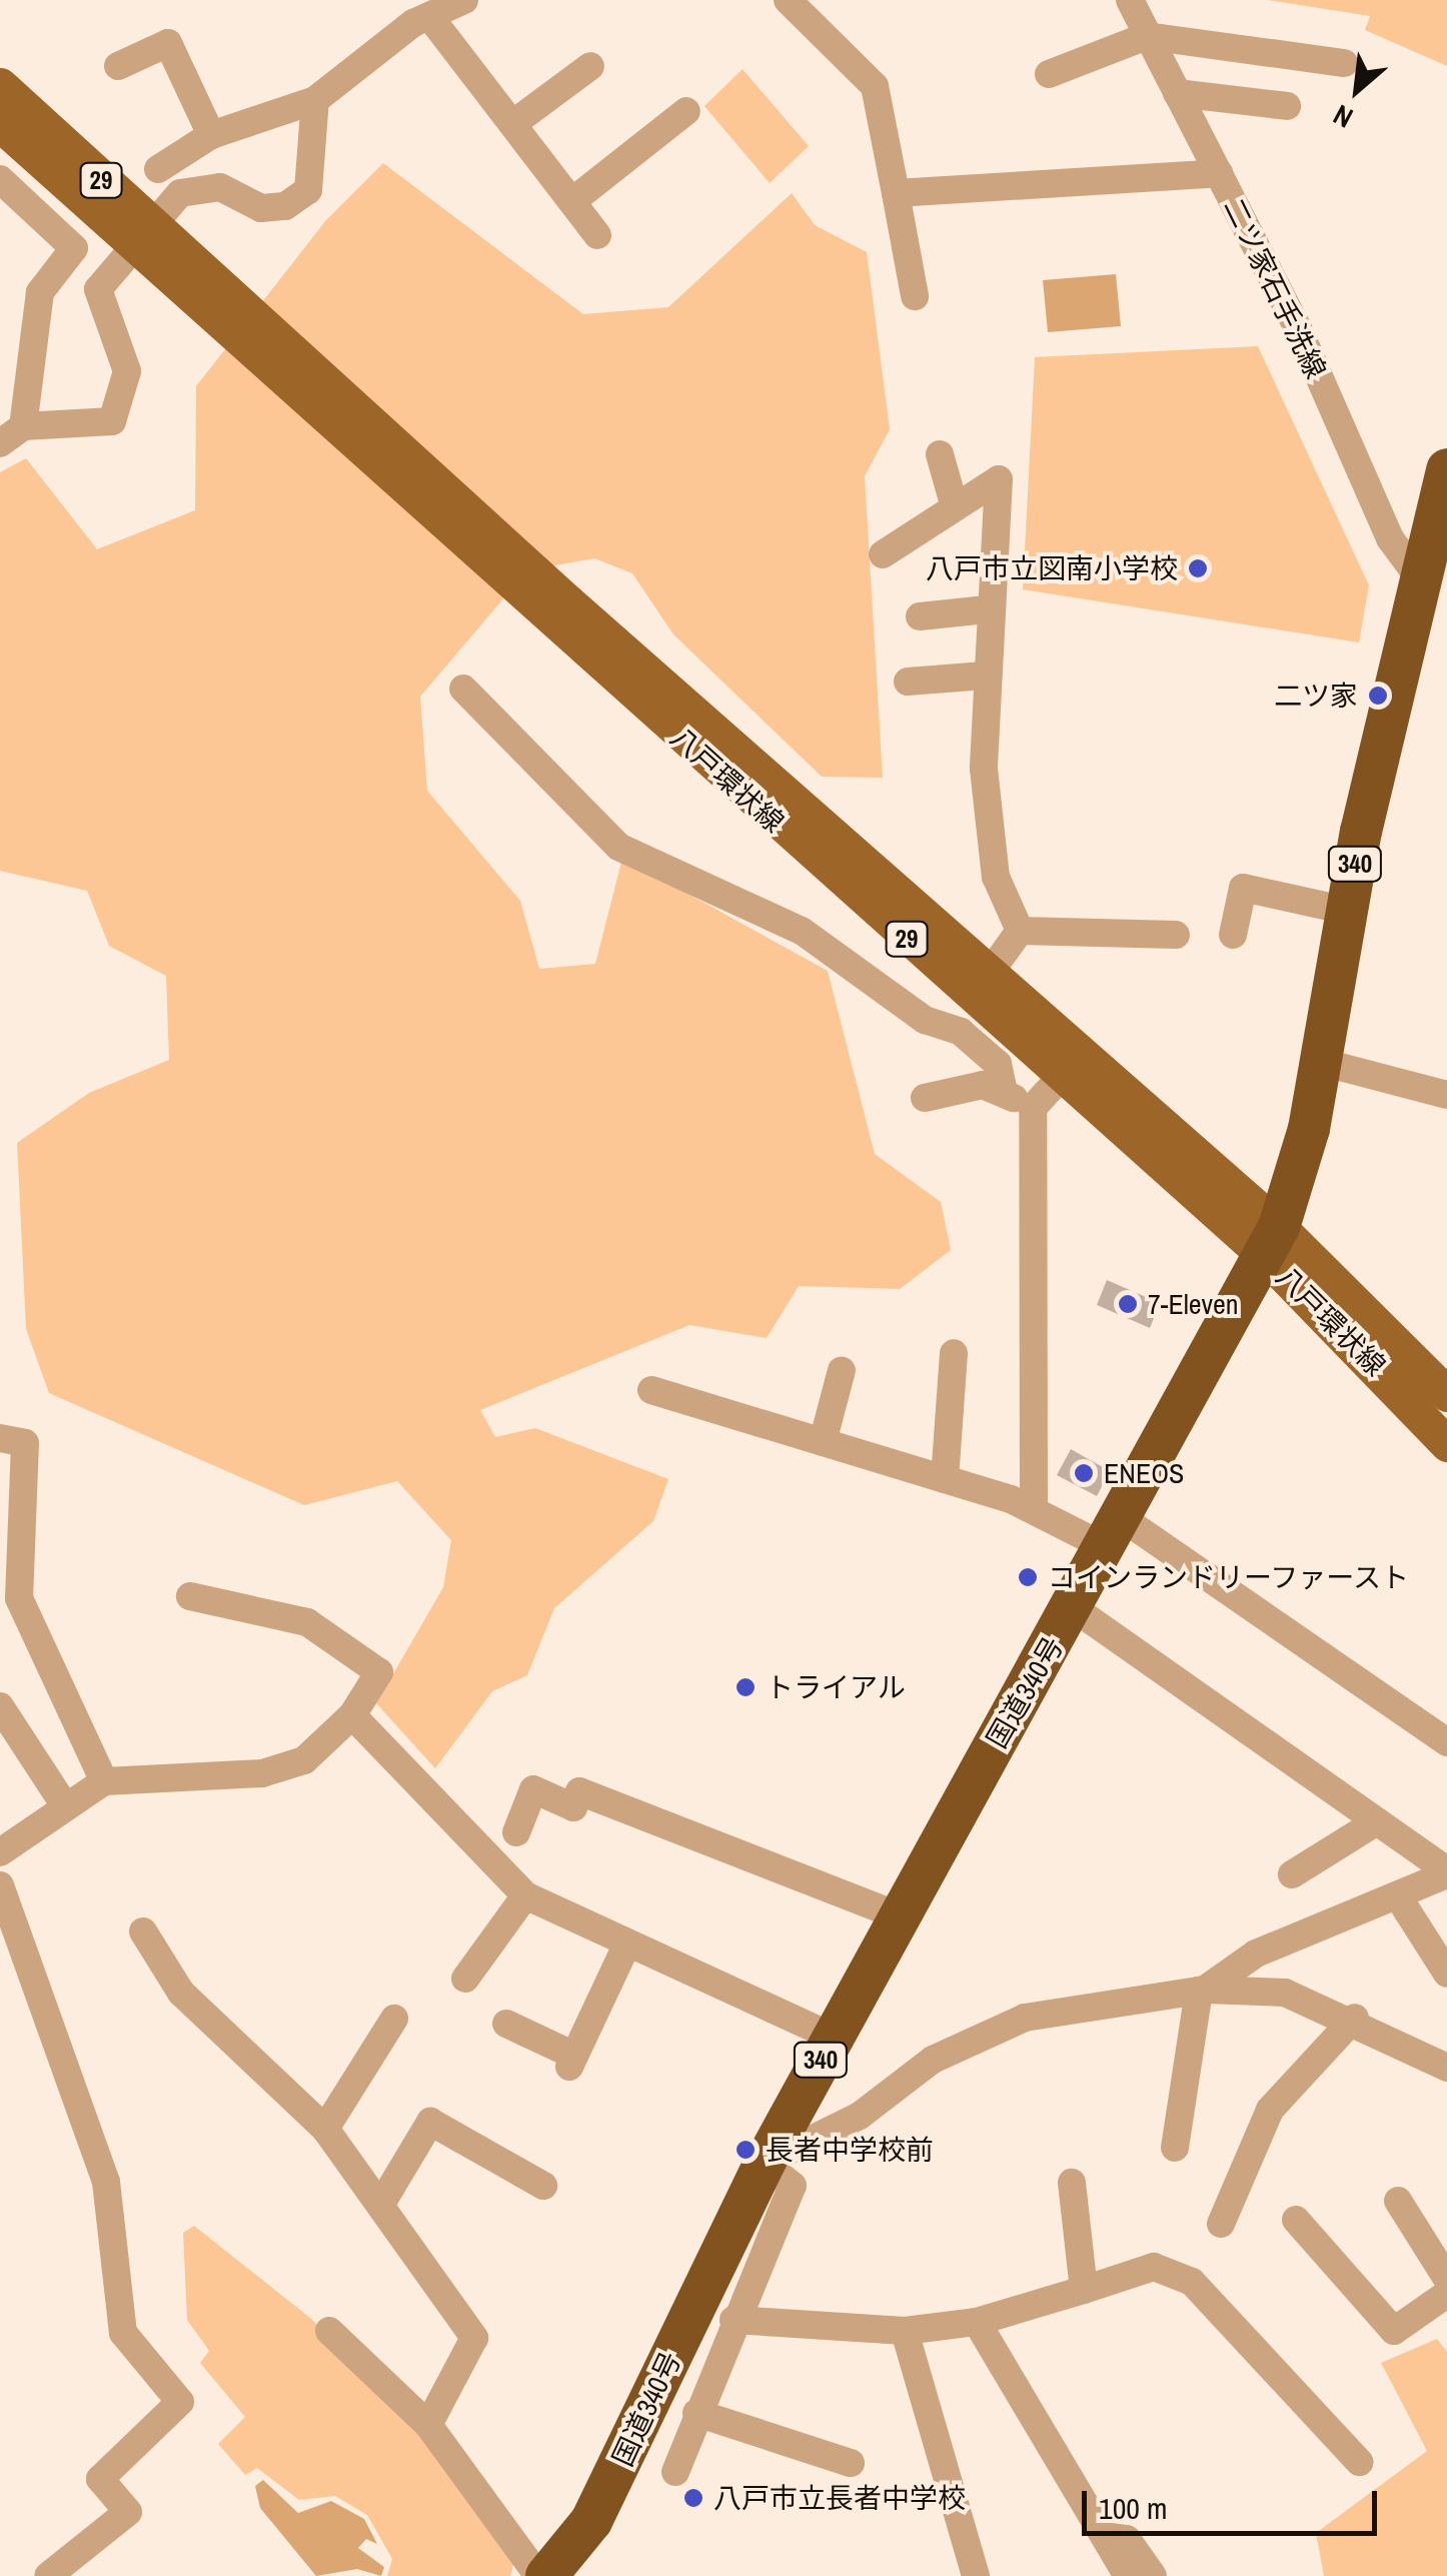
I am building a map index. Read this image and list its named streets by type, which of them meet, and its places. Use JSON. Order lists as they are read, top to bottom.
{
  "streets": {
    "highway": ["340", "国道340号"],
    "main road": ["29", "八戸環状線"],
    "street": ["二ツ家石手洗線"]
  },
  "crossings": [
    ["二ツ家石手洗線", "国道340号"],
    ["八戸環状線", "国道340号"]
  ],
  "places": [
    "八戸市立図南小学校",
    "二ツ家",
    "7-Eleven",
    "ENEOS",
    "コインランドリーファースト",
    "トライアル",
    "長者中学校前",
    "八戸市立長者中学校"
  ],
  "scale_bar": "100 m",
  "north": "bottom left"
}
